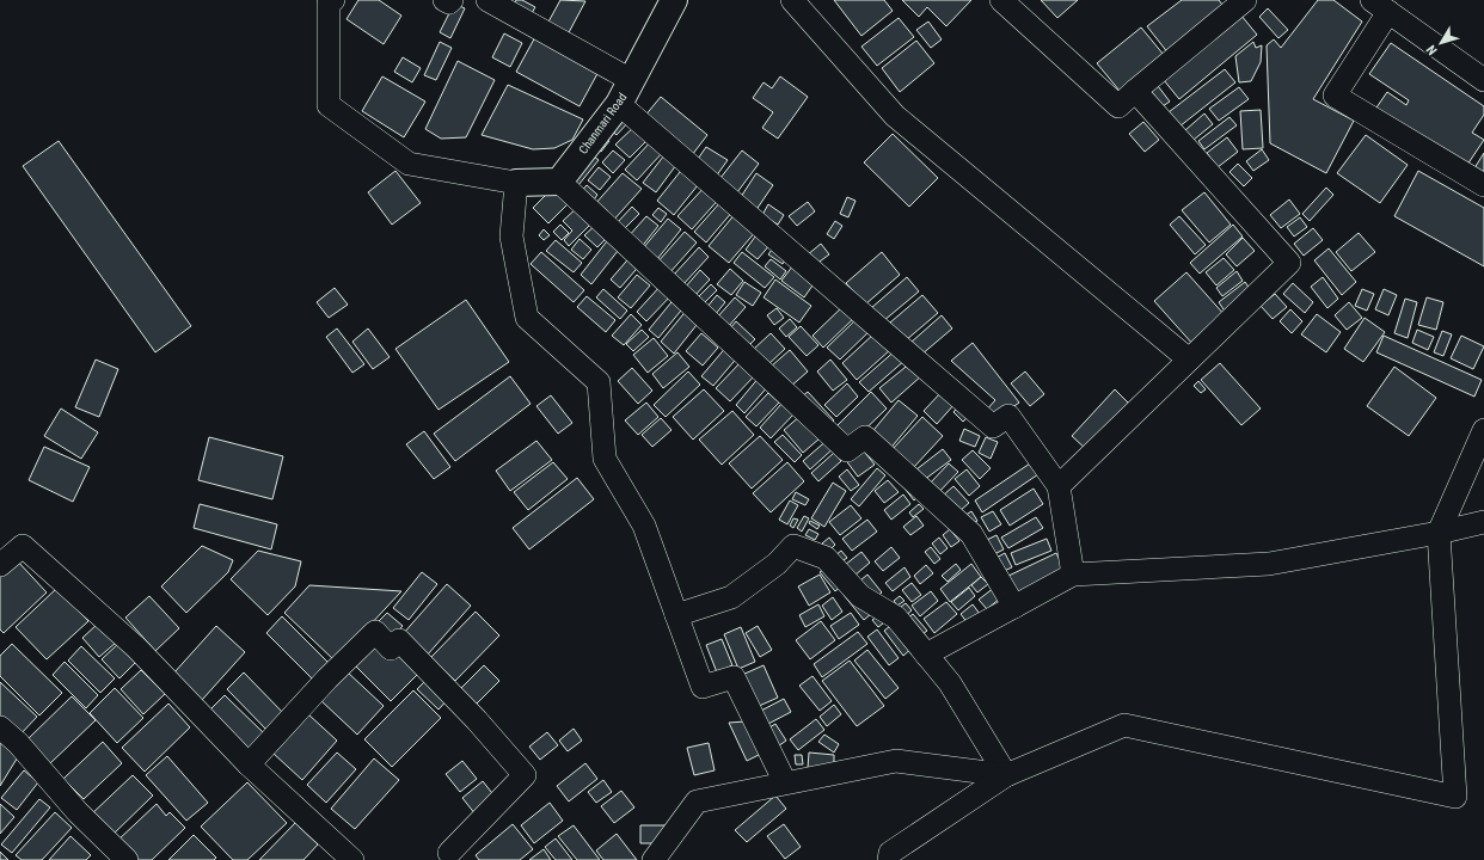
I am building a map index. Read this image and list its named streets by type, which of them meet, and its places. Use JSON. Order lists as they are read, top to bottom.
{
  "streets": {
    "street": ["Chanmari Road"]
  },
  "north": "bottom left"
}
